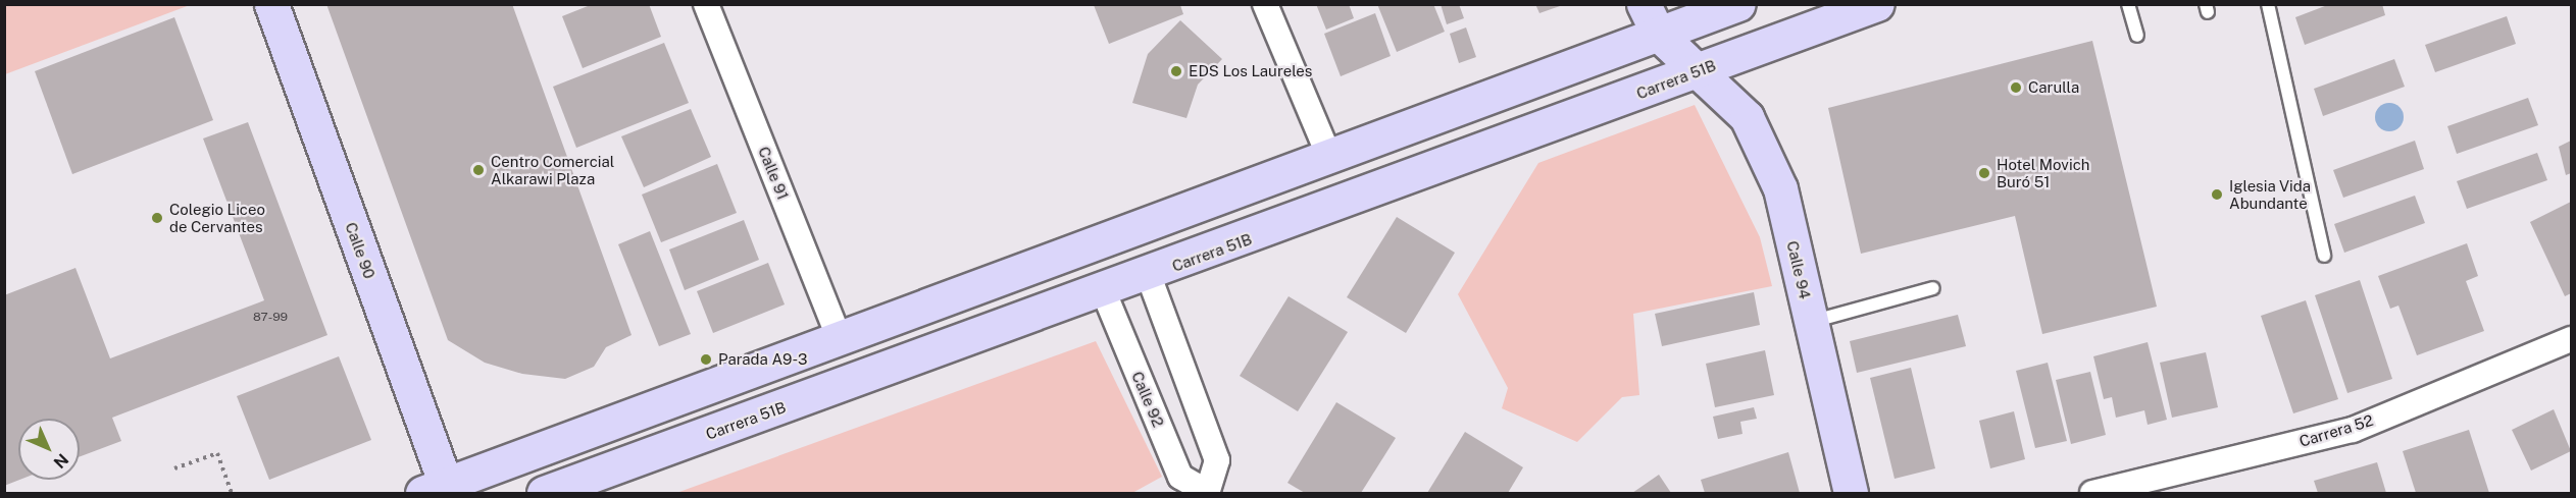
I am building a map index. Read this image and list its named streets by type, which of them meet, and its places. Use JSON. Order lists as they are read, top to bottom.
{
  "streets": {
    "main road": ["Carrera 51B", "Calle 90", "Calle 94"],
    "street": ["Calle 91", "Calle 92", "Carrera 52"]
  },
  "crossings": [
    ["Carrera 51B", "Calle 94"],
    ["Carrera 51B", "Calle 92"]
  ],
  "places": [
    "EDS Los Laureles",
    "Carulla",
    "Centro Comercial Alkarawi Plaza",
    "Hotel Movich Buró 51",
    "Iglesia Vida Abundante",
    "Colegio Liceo de Cervantes",
    "Parada A9-3"
  ],
  "house_numbers": ["87-99"],
  "north": "bottom right"
}
